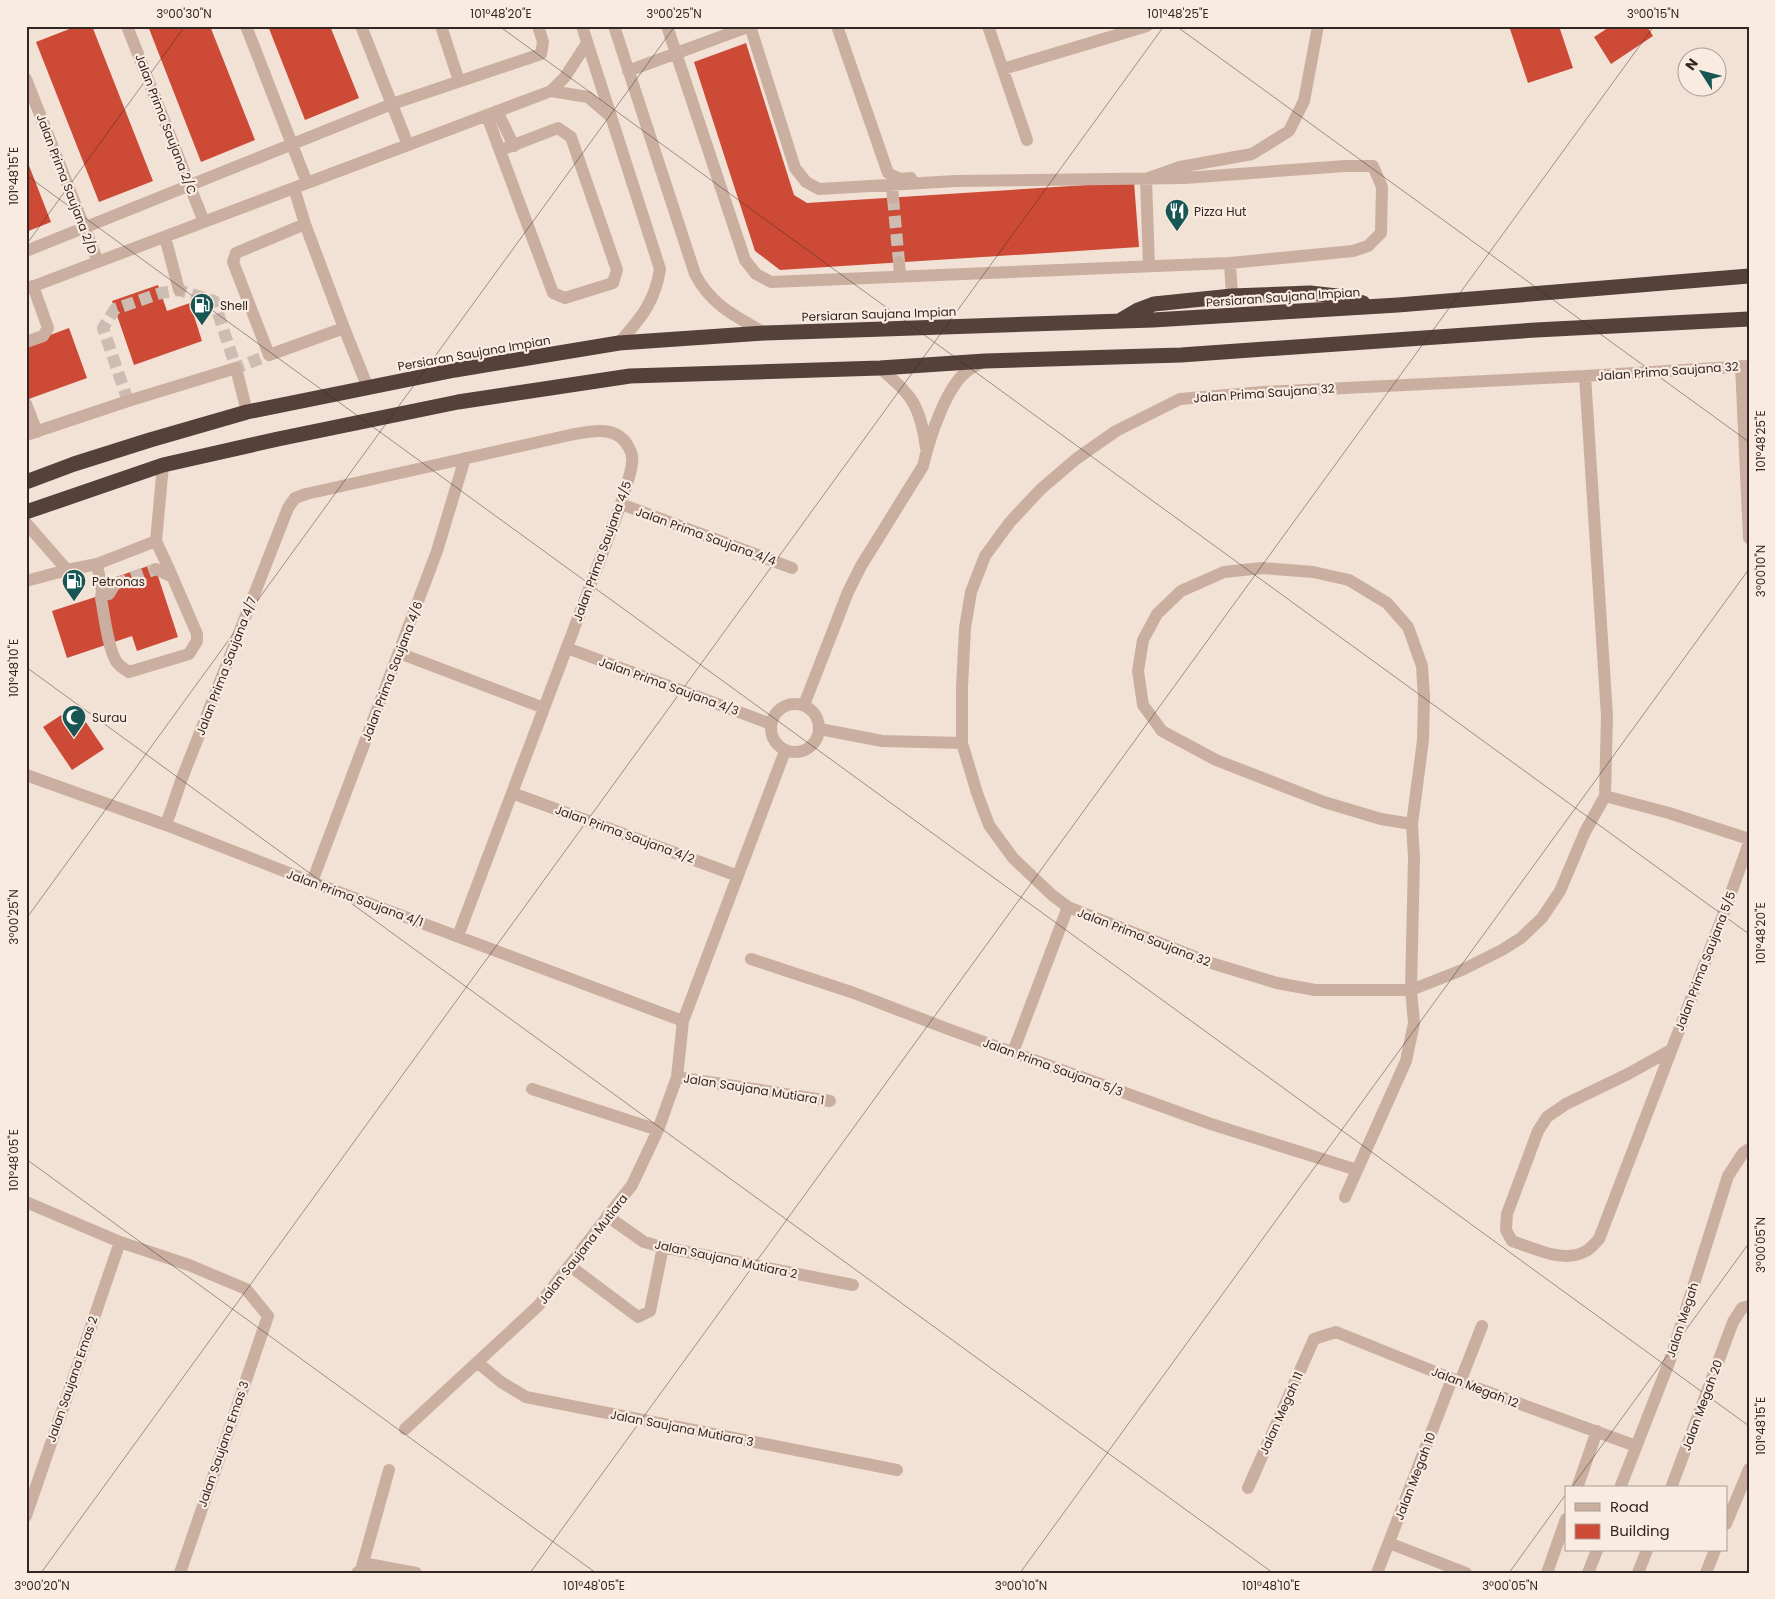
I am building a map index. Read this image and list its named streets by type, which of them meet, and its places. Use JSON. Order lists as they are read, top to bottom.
{
  "streets": {
    "highway": ["Persiaran Saujana Impian"],
    "street": [
      "Jalan Prima Saujana 2/C",
      "Jalan Prima Saujana 2/D",
      "Jalan Prima Saujana 32",
      "Jalan Prima Saujana 4/4",
      "Jalan Prima Saujana 4/5",
      "Jalan Prima Saujana 4/7",
      "Jalan Prima Saujana 4/6",
      "Jalan Prima Saujana 4/3",
      "Jalan Prima Saujana 4/2",
      "Jalan Prima Saujana 4/1",
      "Jalan Prima Saujana 5/5",
      "Jalan Prima Saujana 5/3",
      "Jalan Saujana Mutiara 1",
      "Jalan Saujana Mutiara",
      "Jalan Saujana Mutiara 2",
      "Jalan Megah",
      "Jalan Saujana Emas 2",
      "Jalan Megah 12",
      "Jalan Megah 20",
      "Jalan Megah 11",
      "Jalan Saujana Mutiara 3",
      "Jalan Saujana Emas 3",
      "Jalan Megah 10"
    ]
  },
  "crossings": [
    ["Jalan Prima Saujana 4/4", "Jalan Prima Saujana 4/5"],
    ["Jalan Prima Saujana 4/5", "Jalan Prima Saujana 4/7"],
    ["Jalan Prima Saujana 4/5", "Jalan Prima Saujana 4/6"],
    ["Jalan Prima Saujana 4/5", "Jalan Prima Saujana 4/3"],
    ["Jalan Prima Saujana 4/5", "Jalan Prima Saujana 4/2"],
    ["Jalan Prima Saujana 4/5", "Jalan Prima Saujana 4/1"],
    ["Jalan Prima Saujana 4/7", "Jalan Prima Saujana 4/1"],
    ["Jalan Prima Saujana 4/6", "Jalan Prima Saujana 4/1"],
    ["Jalan Prima Saujana 4/3", "Jalan Saujana Mutiara"],
    ["Jalan Prima Saujana 4/2", "Jalan Saujana Mutiara"],
    ["Jalan Prima Saujana 4/1", "Jalan Saujana Mutiara"],
    ["Jalan Saujana Mutiara 1", "Jalan Saujana Mutiara"],
    ["Jalan Saujana Mutiara", "Jalan Saujana Mutiara 2"],
    ["Jalan Saujana Mutiara", "Jalan Saujana Mutiara 3"],
    ["Jalan Megah", "Jalan Megah 12"],
    ["Jalan Saujana Emas 2", "Jalan Saujana Emas 3"],
    ["Jalan Megah 12", "Jalan Megah 11"],
    ["Jalan Megah 12", "Jalan Megah 10"]
  ],
  "places": {
    "restaurant": ["Pizza Hut"],
    "fuel station": ["Shell", "Petronas"],
    "mosque": ["Surau"]
  },
  "legend": ["Road", "Building"],
  "north": "top left",
  "coordinates": [
    "3°00'30\"N",
    "101°48'20\"E",
    "3°00'25\"N",
    "101°48'25\"E",
    "3°00'15\"N",
    "101°48'15\"E",
    "3°00'10\"N",
    "101°48'10\"E",
    "101°48'05\"E",
    "3°00'05\"N",
    "3°00'20\"N"
  ]
}
